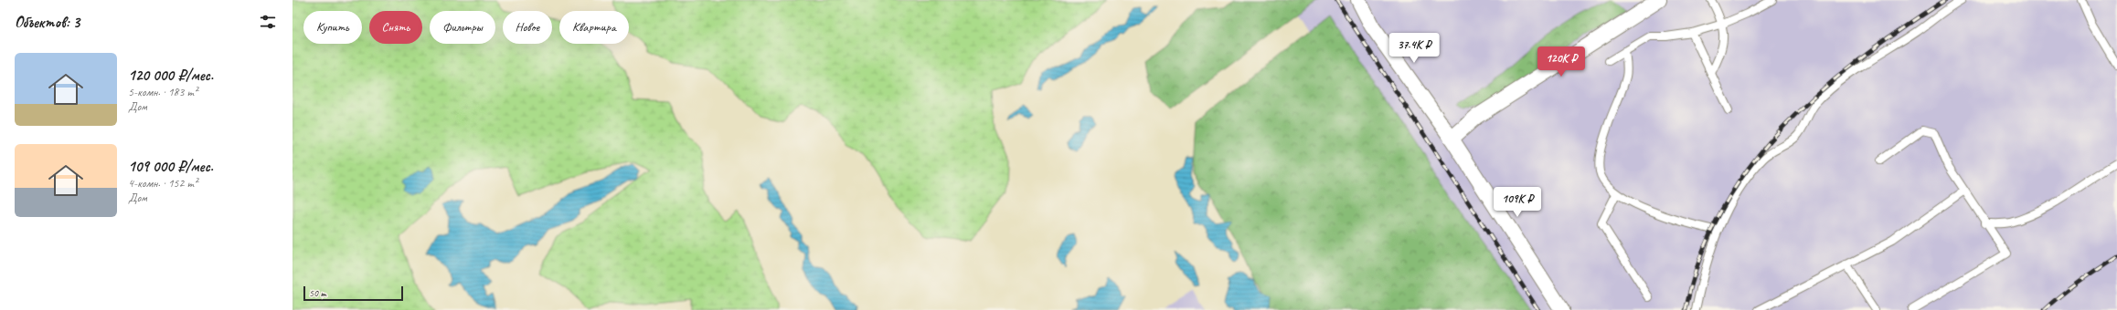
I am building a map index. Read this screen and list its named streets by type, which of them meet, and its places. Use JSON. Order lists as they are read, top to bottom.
{
  "scale_bar": "50 m",
  "page": {
    "heading": "Объектов: 3",
    "chip": [
      "Купить",
      "Снять",
      "Фильтры",
      "Новое",
      "Квартира"
    ],
    "price": ["37.4K ₽", "120K ₽", "109K ₽"],
    "list": [
      {
        "name": "120 000 ₽/мес.",
        "note": "5-комн. · 183 m² · Дом"
      },
      {
        "name": "109 000 ₽/мес.",
        "note": "4-комн. · 152 m² · Дом"
      }
    ],
    "scale": "50 m"
  }
}
